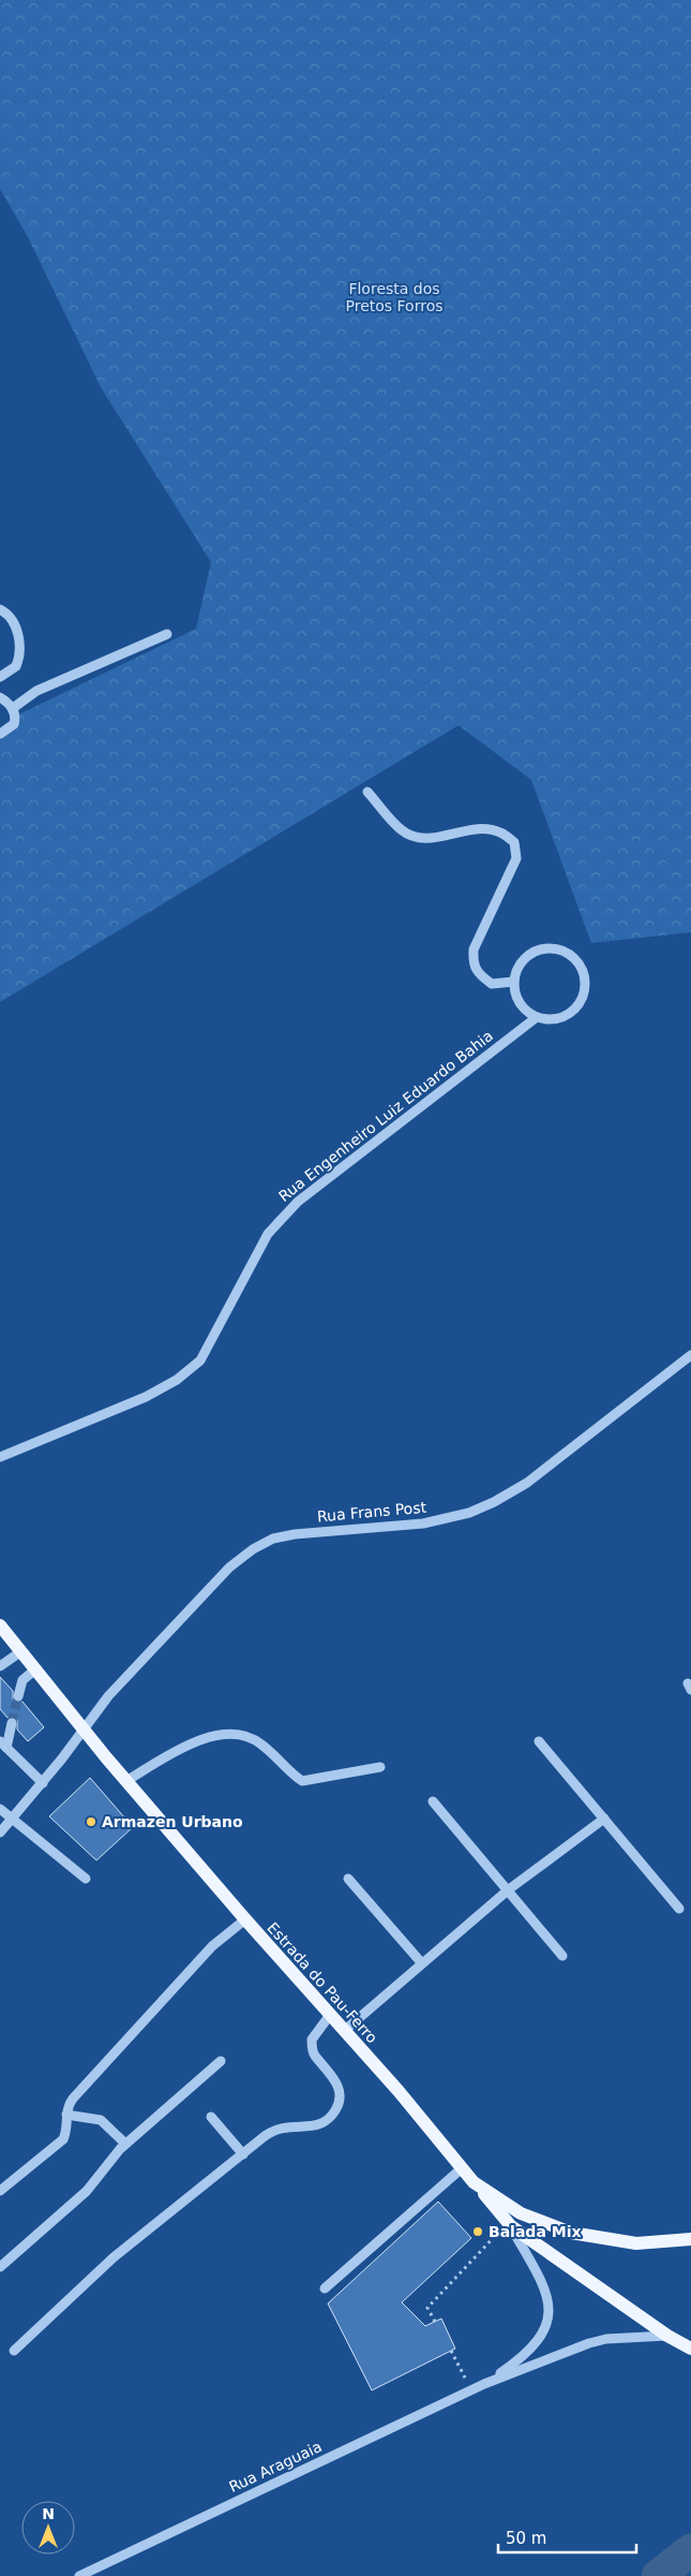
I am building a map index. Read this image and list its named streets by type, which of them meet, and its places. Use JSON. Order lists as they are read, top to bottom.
{
  "streets": {
    "main road": ["Estrada do Pau-Ferro"],
    "street": ["Rua Engenheiro Luiz Eduardo Bahia", "Rua Frans Post", "Rua Araguaia"]
  },
  "crossings": [
    ["Rua Frans Post", "Estrada do Pau-Ferro"]
  ],
  "parks": ["Floresta dos Pretos Forros"],
  "places": ["Armazen Urbano", "Balada Mix"],
  "scale_bar": "50 m",
  "north": "top"
}
